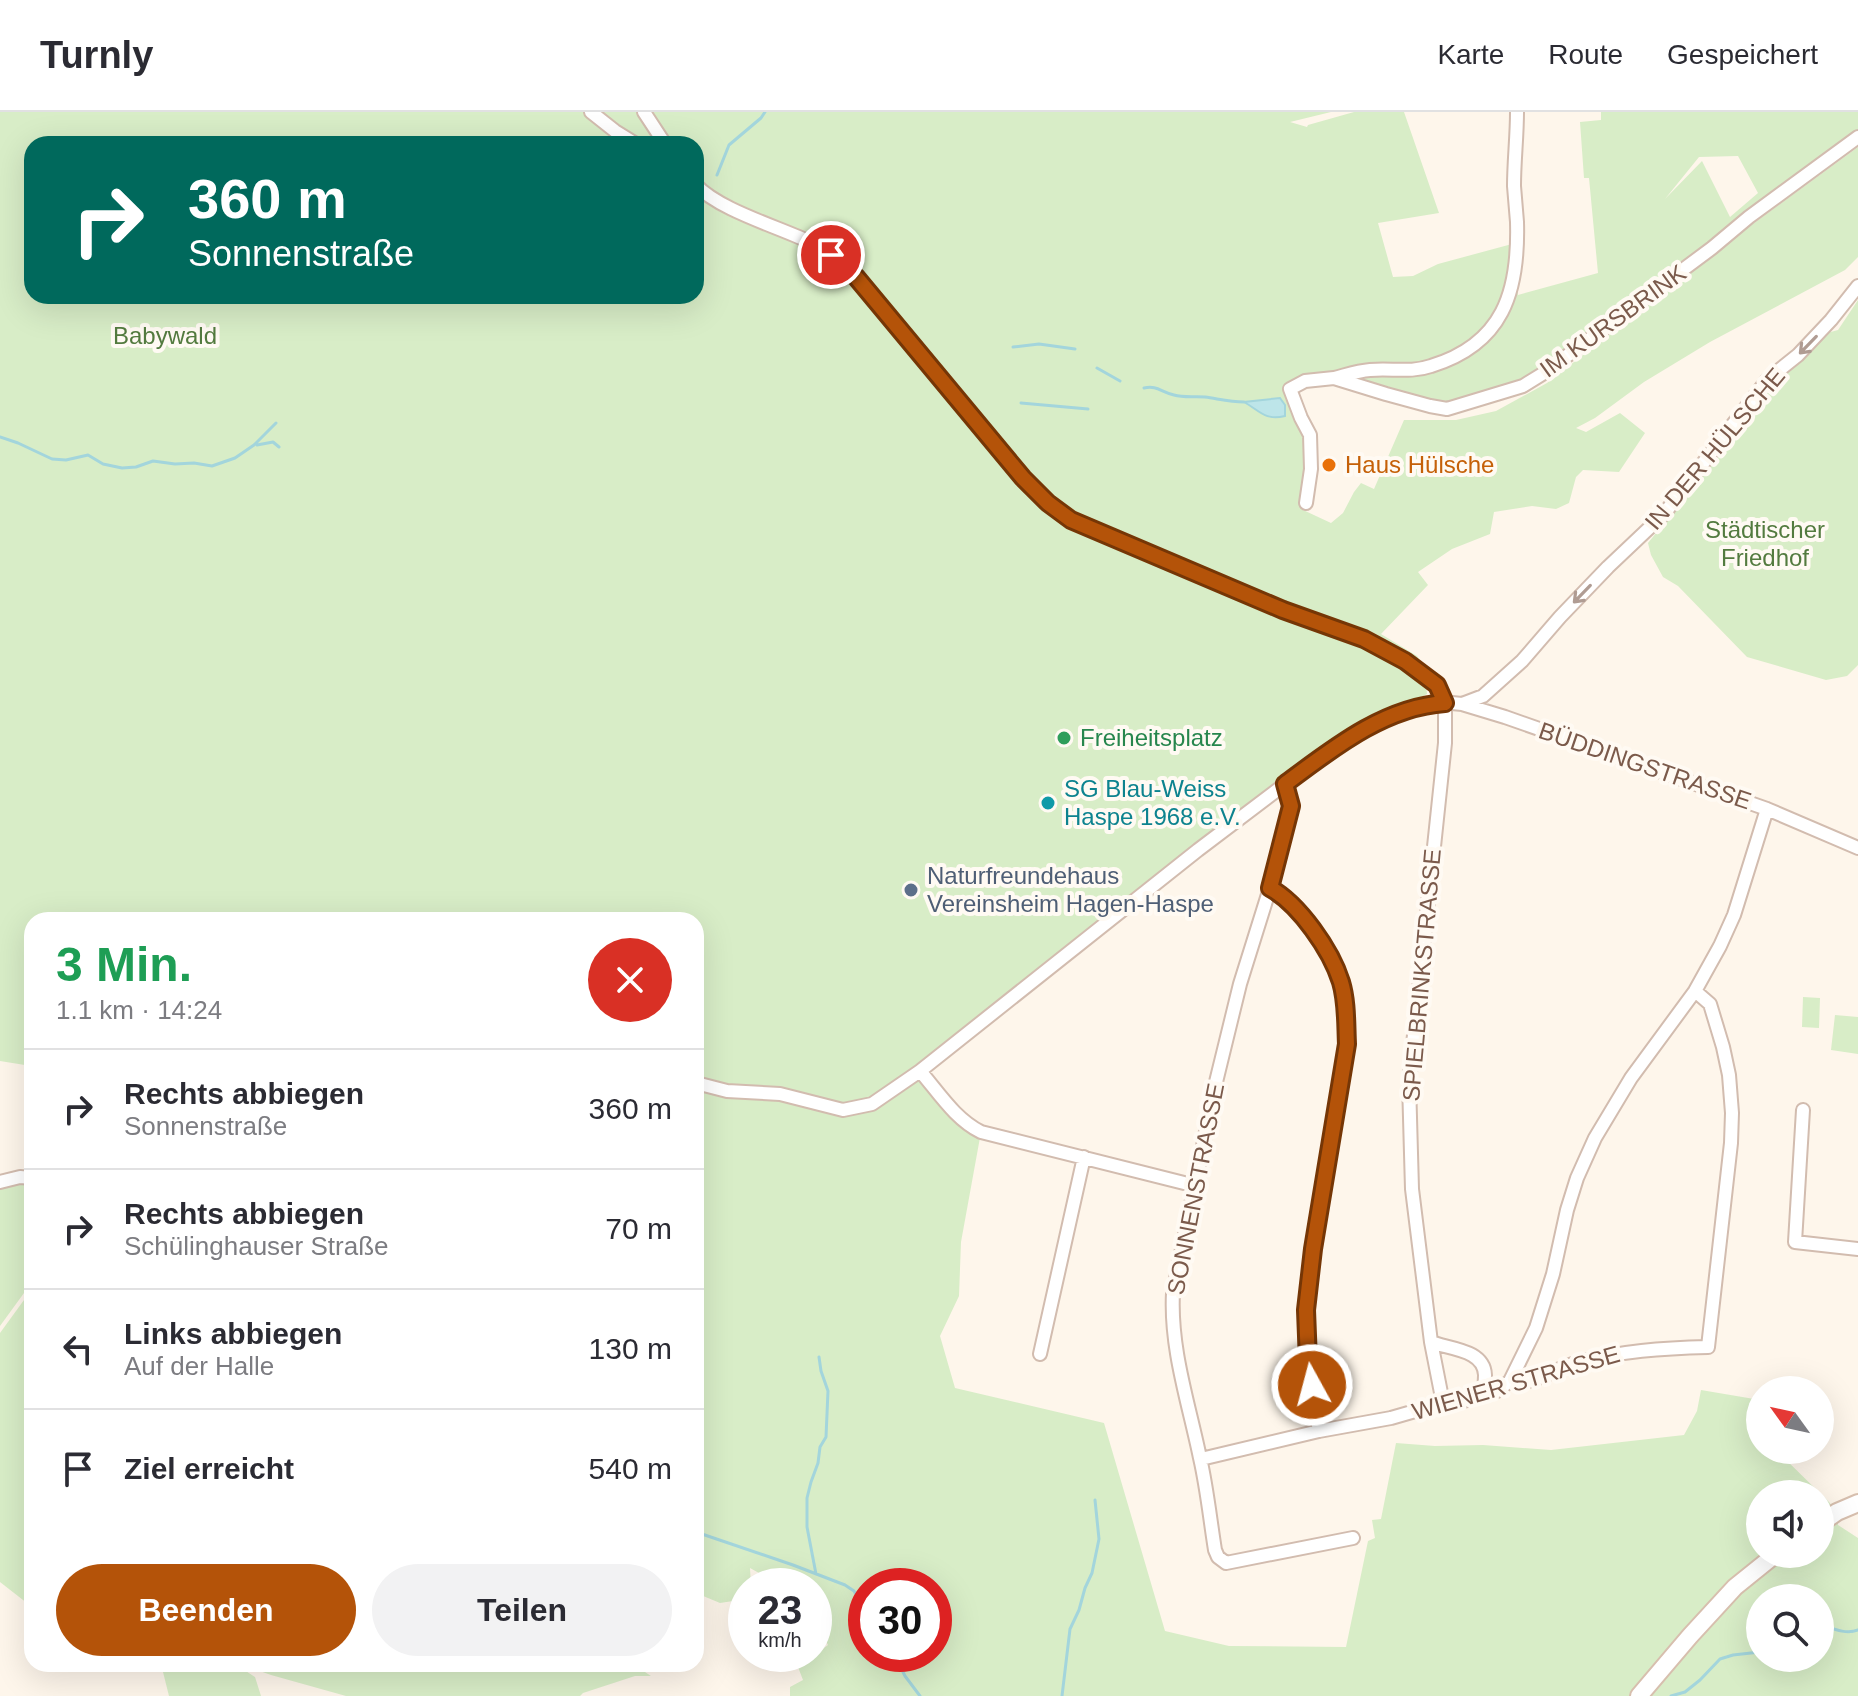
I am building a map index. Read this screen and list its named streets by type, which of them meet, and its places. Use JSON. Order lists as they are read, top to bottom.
{
  "streets": {
    "street": [
      "IM KURSBRINK",
      "IN DER HÜLSCHE",
      "BÜDDINGSTRASSE",
      "SPIELBRINKSTRASSE",
      "SONNENSTRASSE",
      "WIENER STRASSE"
    ]
  },
  "crossings": [
    ["IN DER HÜLSCHE", "BÜDDINGSTRASSE"],
    ["BÜDDINGSTRASSE", "SPIELBRINKSTRASSE"],
    ["BÜDDINGSTRASSE", "SONNENSTRASSE"],
    ["SPIELBRINKSTRASSE", "WIENER STRASSE"],
    ["SONNENSTRASSE", "WIENER STRASSE"]
  ],
  "one_way": ["IN DER HÜLSCHE"],
  "parks": ["Babywald", "Städtischer Friedhof"],
  "places": [
    "Haus Hülsche",
    "Freiheitsplatz",
    "SG Blau-Weiss Haspe 1968 e.V.",
    "Naturfreundehaus Vereinsheim Hagen-Haspe"
  ],
  "north": "top left",
  "page": {
    "header": "Turnly",
    "nav": ["Karte", "Route", "Gespeichert"],
    "turn": ["360 m", "Sonnenstraße"],
    "heading": ["3 Min.", "1.1 km · 14:24"],
    "list": [
      {
        "name": "Rechts abbiegen",
        "note": "Sonnenstraße",
        "value": "360 m"
      },
      {
        "name": "Rechts abbiegen",
        "note": "Schülinghauser Straße",
        "value": "70 m"
      },
      {
        "name": "Links abbiegen",
        "note": "Auf der Halle",
        "value": "130 m"
      },
      {
        "name": "Ziel erreicht",
        "value": "540 m"
      }
    ],
    "buttons": ["Beenden", "Teilen"],
    "speed": "23 km/h",
    "limit": "30"
  }
}
